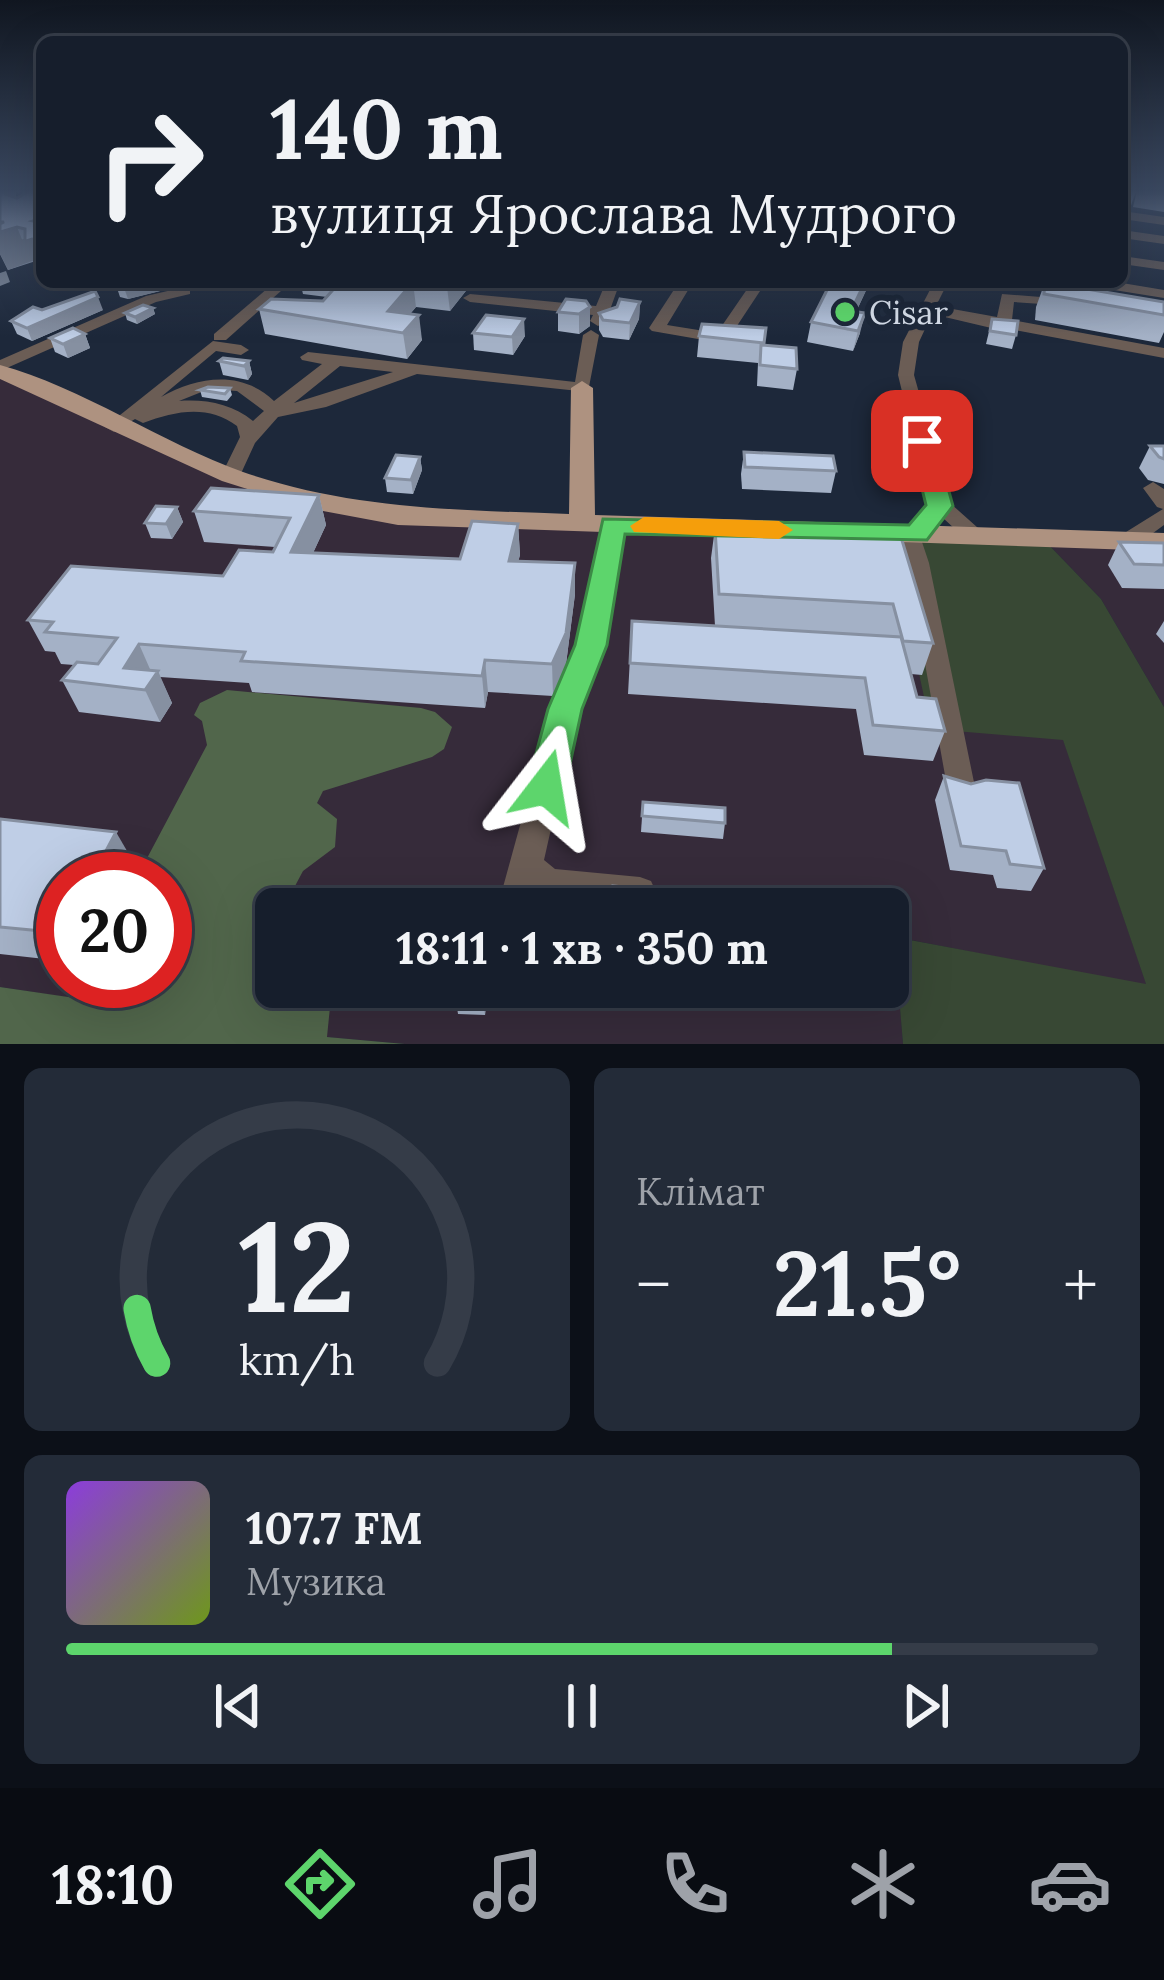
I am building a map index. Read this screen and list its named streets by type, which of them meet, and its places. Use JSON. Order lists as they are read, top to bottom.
{
  "places": ["Cisar"],
  "page": {
    "turn": ["140 m", "вулиця Ярослава Мудрого"],
    "limit": "20",
    "trip": "18:11 · 1 хв · 350 m",
    "tile": "Клімат",
    "heat": ["−", "21.5°", "+"],
    "song": ["107.7 FM", "Музика"],
    "tabs": "18:10",
    "gauge": ["12", "km/h"]
  }
}
